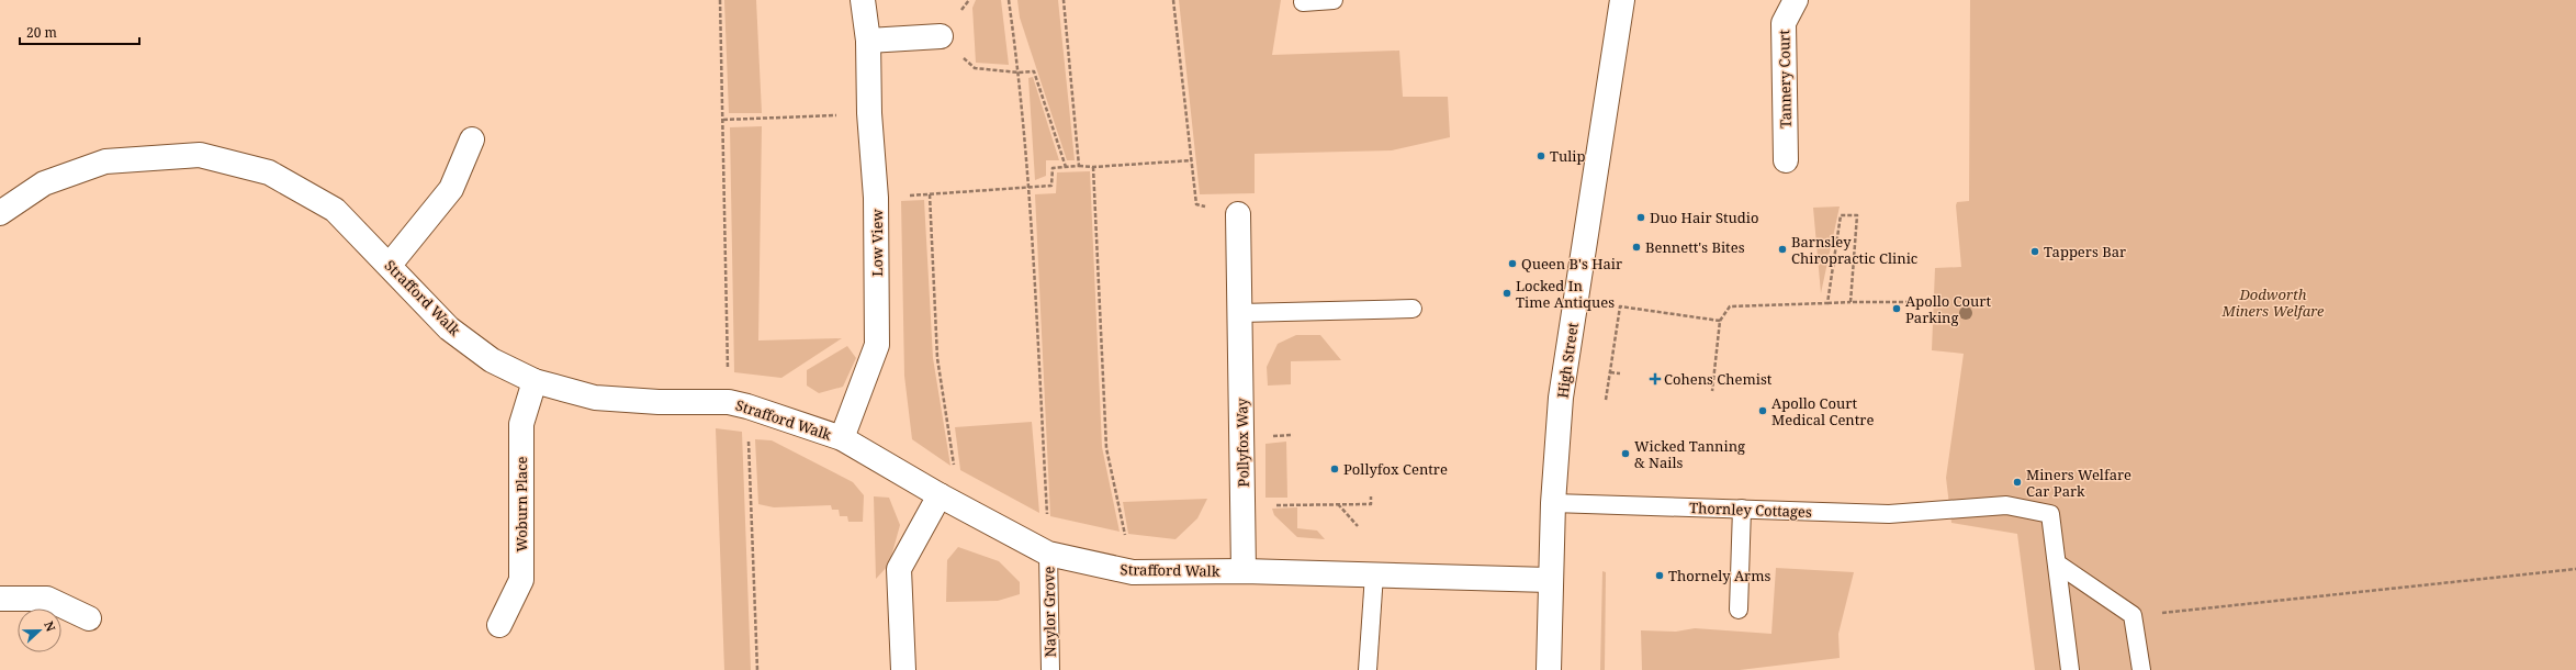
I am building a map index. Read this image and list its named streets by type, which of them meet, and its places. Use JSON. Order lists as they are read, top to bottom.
{
  "streets": {
    "street": [
      "Tannery Court",
      "Low View",
      "Strafford Walk",
      "High Street",
      "Pollyfox Way",
      "Woburn Place"
    ],
    "lane": ["Thornley Cottages", "Naylor Grove"]
  },
  "crossings": [
    ["Low View", "Strafford Walk"],
    ["Strafford Walk", "High Street"],
    ["Strafford Walk", "Pollyfox Way"],
    ["Strafford Walk", "Woburn Place"],
    ["Strafford Walk", "Naylor Grove"],
    ["High Street", "Thornley Cottages"]
  ],
  "parks": ["Dodworth Miners Welfare"],
  "places": {
    "other": [
      "Tulip",
      "Duo Hair Studio",
      "Bennett's Bites",
      "Barnsley Chiropractic Clinic",
      "Tappers Bar",
      "Queen B's Hair",
      "Locked In Time Antiques",
      "Apollo Court Parking",
      "Apollo Court Medical Centre",
      "Wicked Tanning & Nails",
      "Pollyfox Centre",
      "Miners Welfare Car Park",
      "Thornely Arms"
    ],
    "health": ["Cohens Chemist"]
  },
  "scale_bar": "20 m",
  "north": "right"
}
